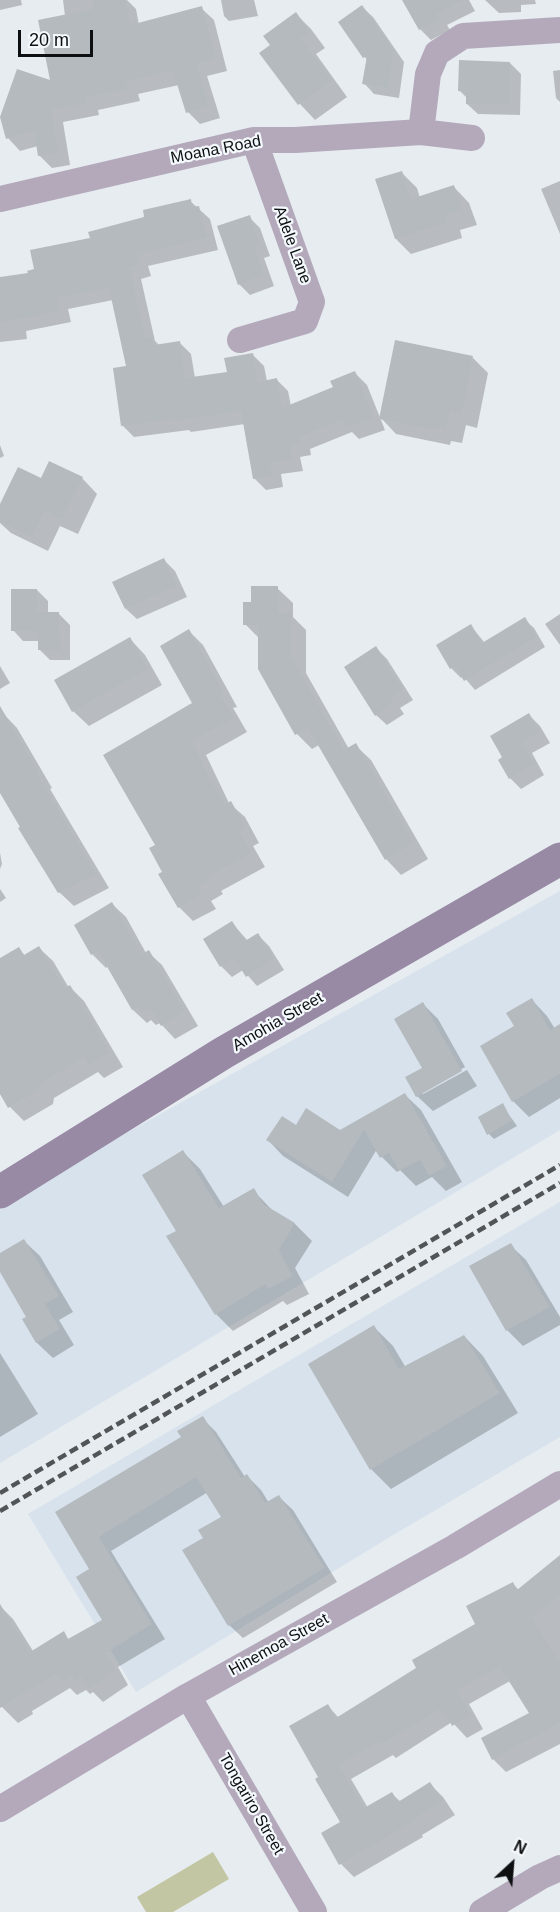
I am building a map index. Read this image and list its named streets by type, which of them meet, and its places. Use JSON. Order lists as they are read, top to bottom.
{
  "streets": {
    "main road": ["Amohia Street"],
    "street": [
      "Moana Road",
      "Adele Lane",
      "Hinemoa Street",
      "Tongariro Street"
    ]
  },
  "crossings": [
    ["Moana Road", "Adele Lane"],
    ["Hinemoa Street", "Tongariro Street"]
  ],
  "scale_bar": "20 m",
  "north": "top right"
}
